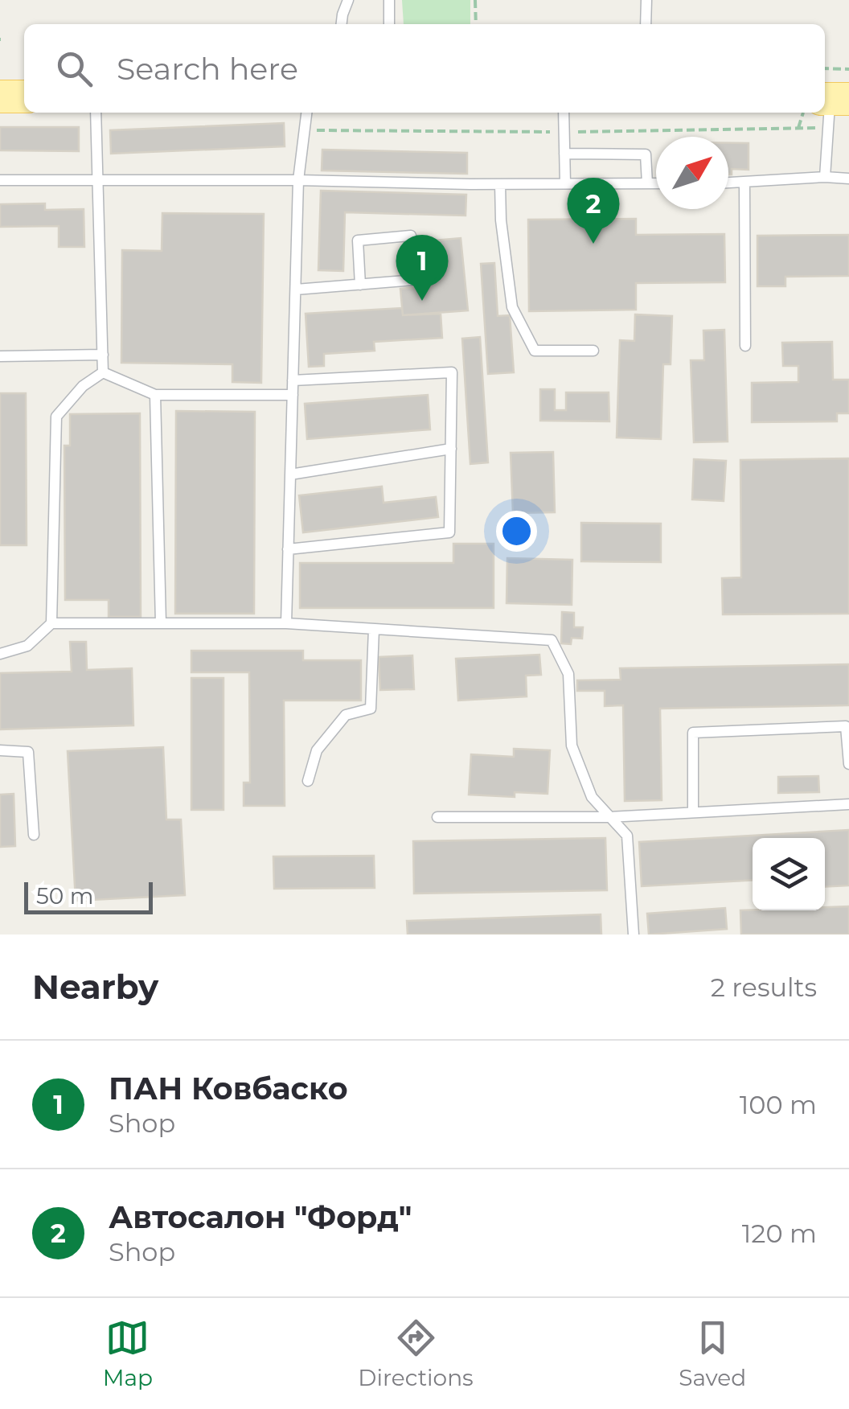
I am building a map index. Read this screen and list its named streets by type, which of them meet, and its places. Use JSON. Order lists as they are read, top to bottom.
{
  "scale_bar": "50 m",
  "north": "top right",
  "page": {
    "search": "Search here",
    "pins": ["2", "1"],
    "scale": "50 m",
    "heading": ["Nearby", "2 results"],
    "list": [
      {
        "mark": "1",
        "name": "ПАН Ковбаско",
        "note": "Shop",
        "value": "100 m"
      },
      {
        "mark": "2",
        "name": "Автосалон \"Форд\"",
        "note": "Shop",
        "value": "120 m"
      }
    ],
    "nav": ["Map", "Directions", "Saved"]
  }
}
